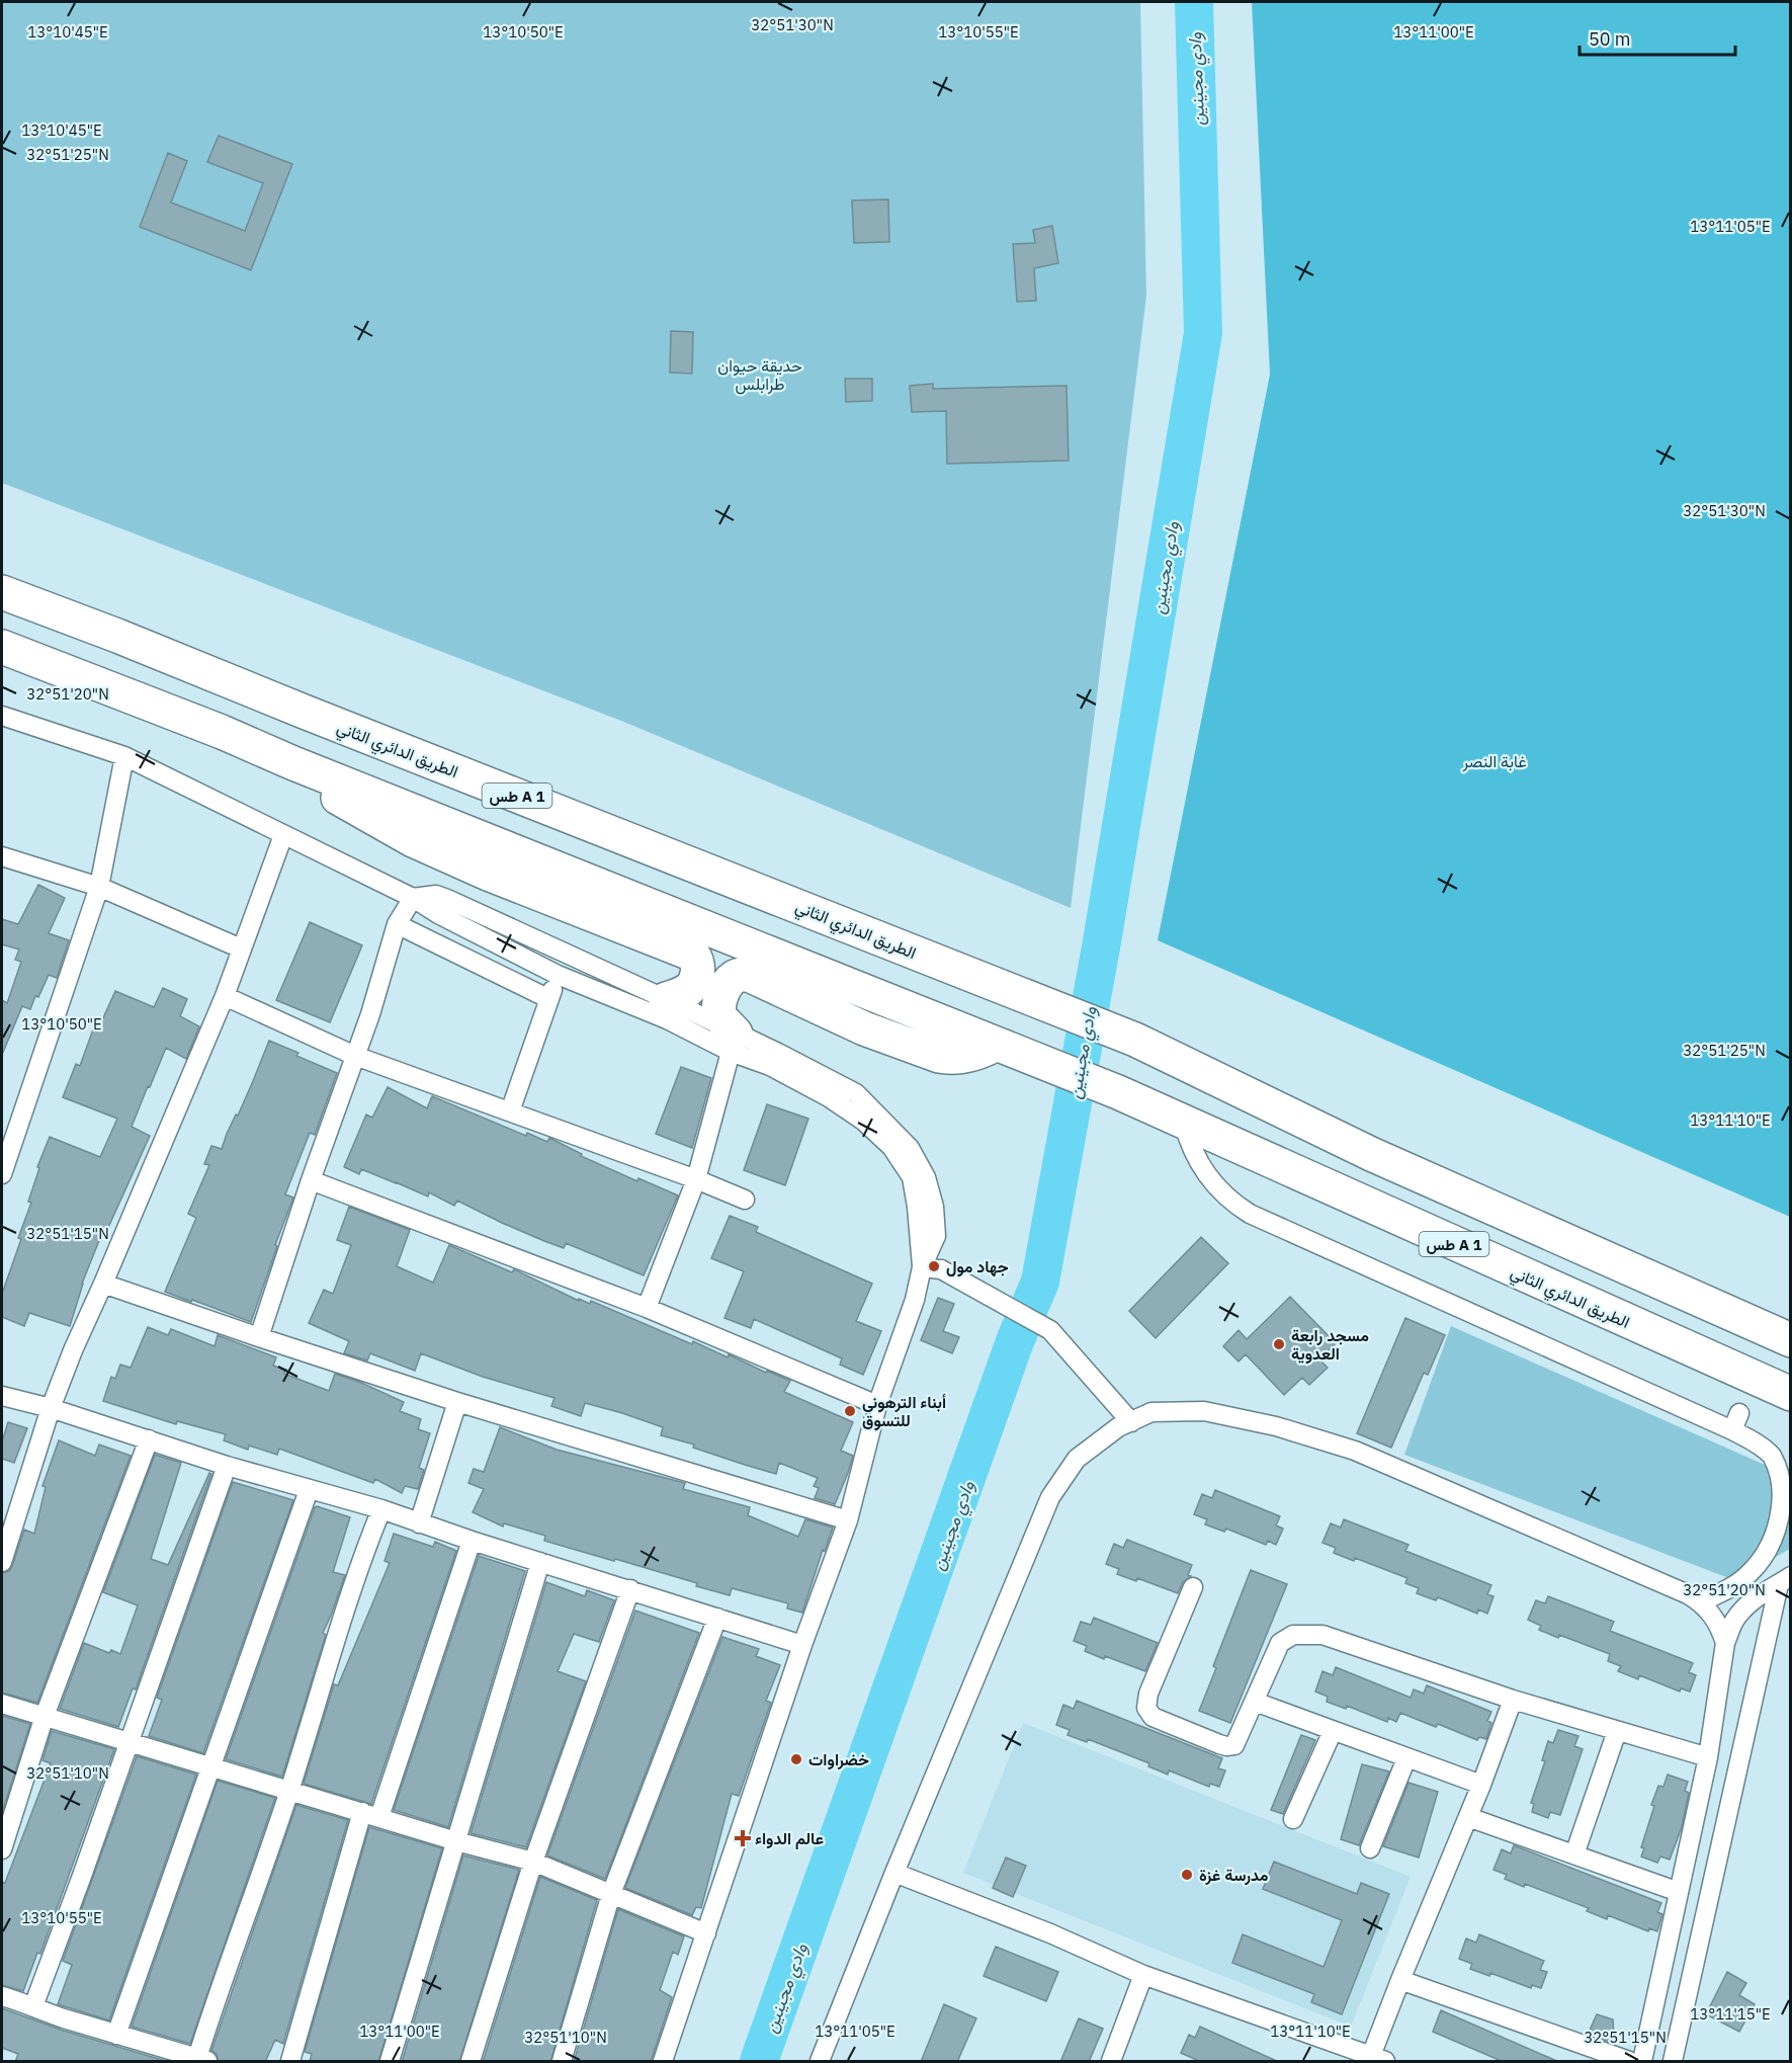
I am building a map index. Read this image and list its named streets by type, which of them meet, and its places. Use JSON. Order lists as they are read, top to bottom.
{
  "streets": {
    "highway": ["الطريق الدائري الثاني", "طس A 1"]
  },
  "water": ["وادي مجينين"],
  "parks": ["حديقة حيوان طرابلس", "غابة النصر"],
  "places": {
    "other": [
      "جهاد مول",
      "مسجد رابعة العدوية",
      "أبناء الترهوني للتسوق",
      "خضراوات",
      "مدرسة غزة"
    ],
    "health": ["عالم الدواء"]
  },
  "scale_bar": "50 m",
  "coordinates": [
    "32°51'30\"N",
    "13°10'45\"E",
    "13°10'50\"E",
    "13°10'55\"E",
    "13°11'00\"E",
    "32°51'25\"N",
    "13°11'05\"E",
    "32°51'20\"N",
    "13°11'10\"E",
    "32°51'15\"N",
    "32°51'10\"N",
    "13°11'15\"E"
  ]
}
